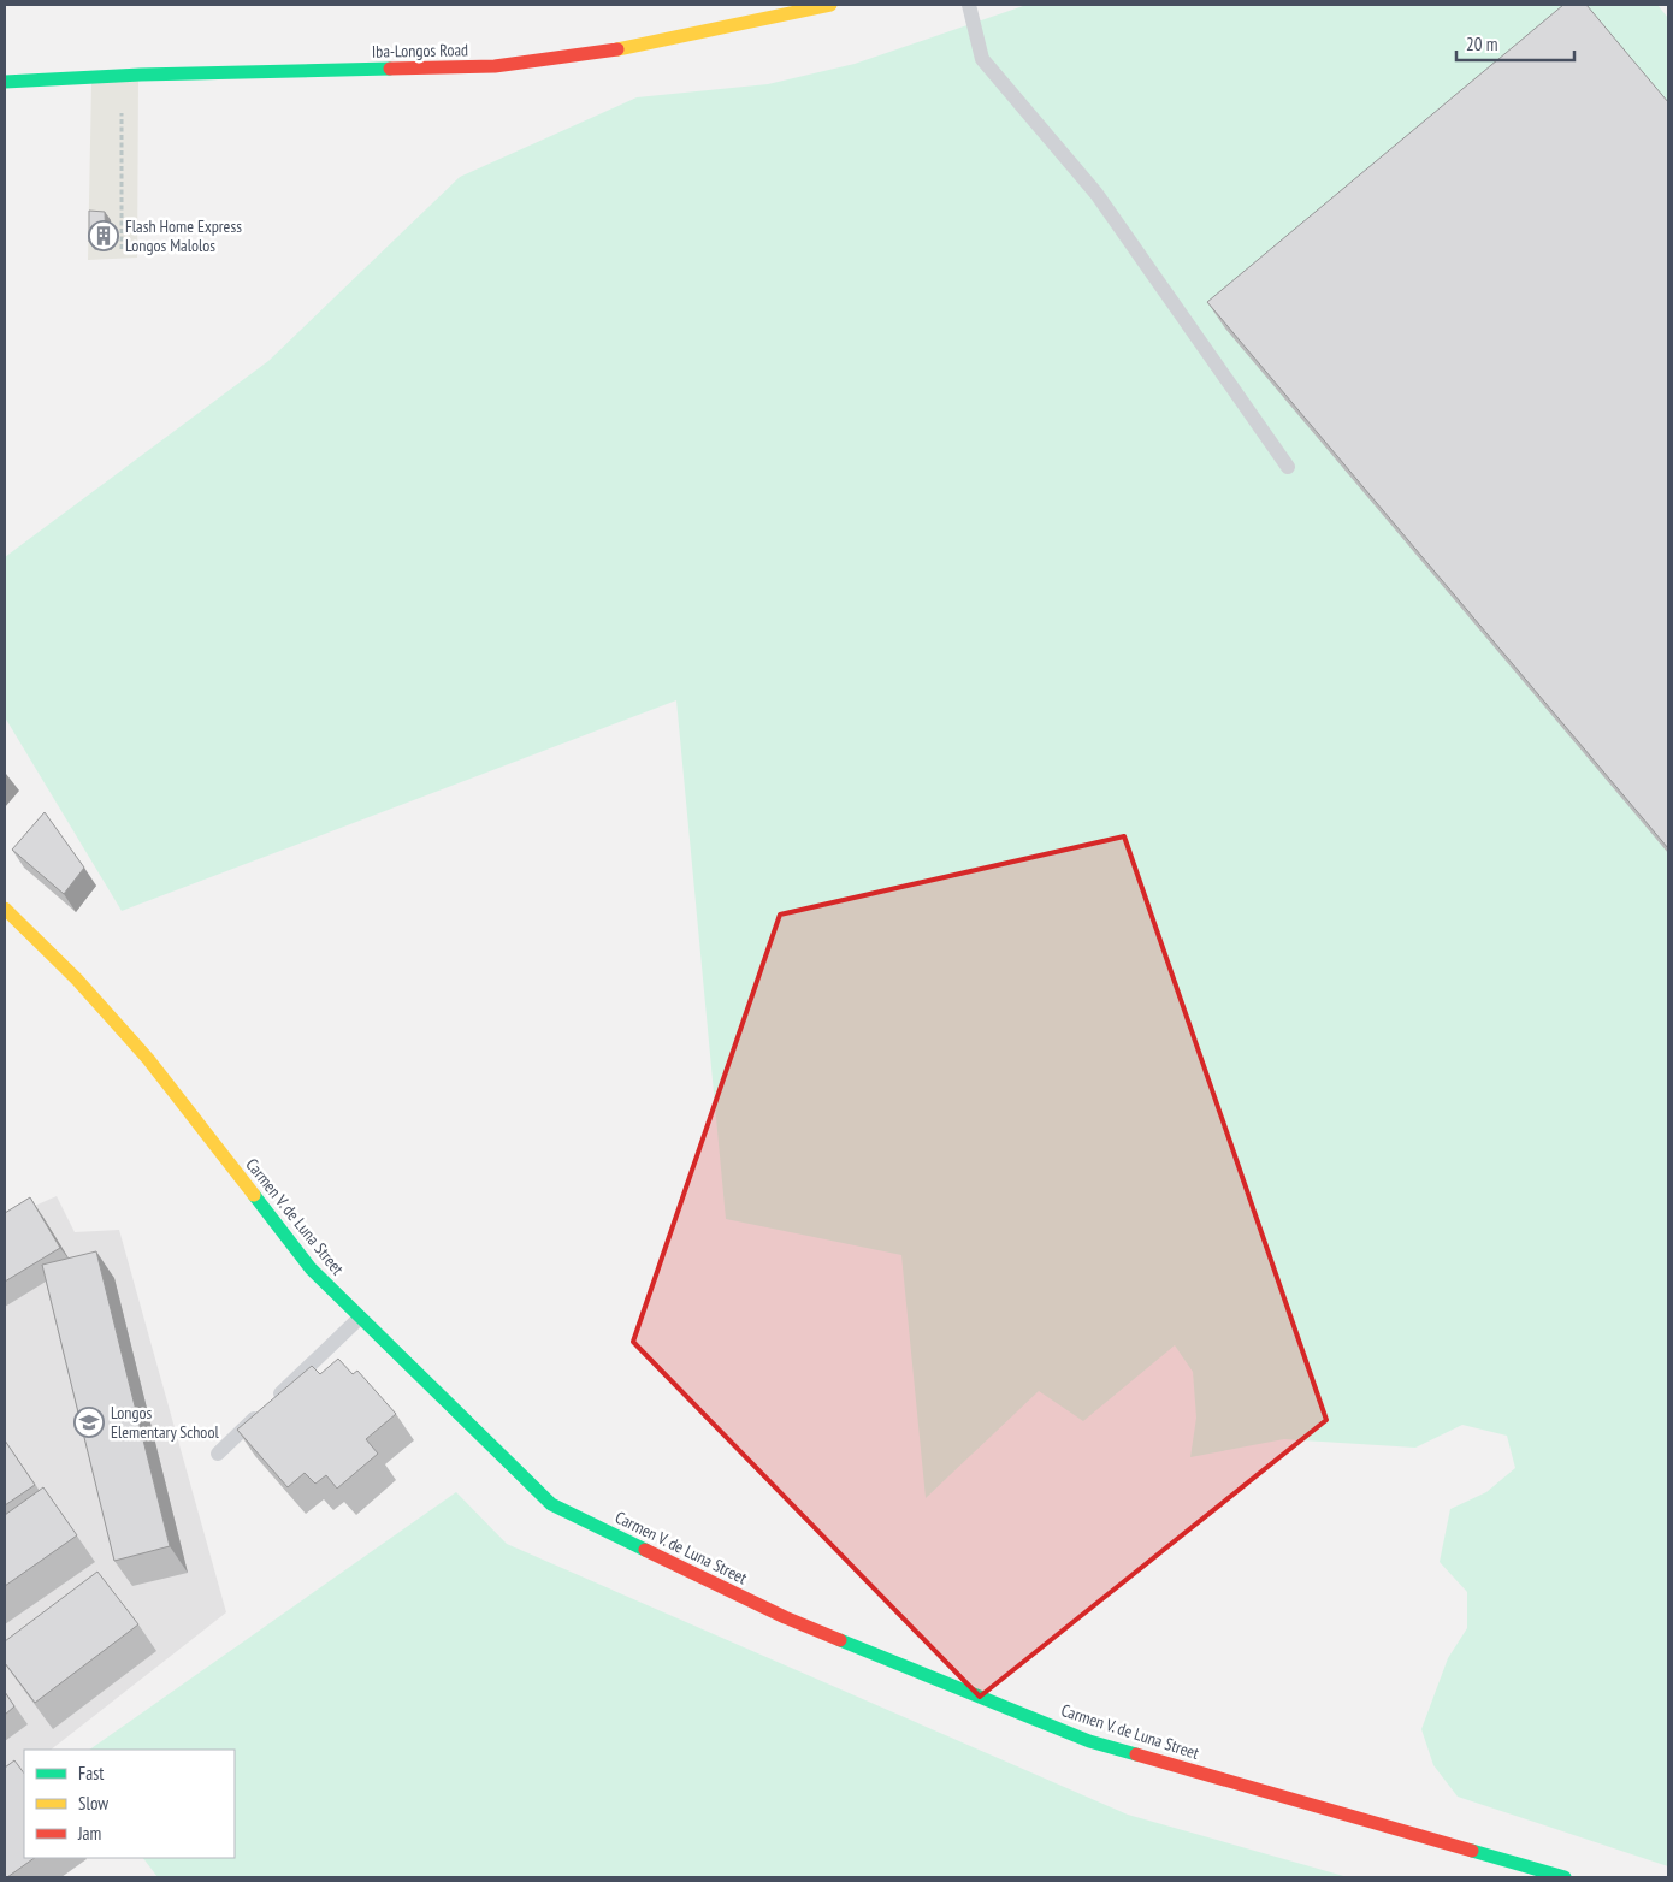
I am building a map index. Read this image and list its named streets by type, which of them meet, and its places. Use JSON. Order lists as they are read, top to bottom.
{
  "streets": {
    "street": ["Iba-Longos Road", "Carmen V. de Luna Street"]
  },
  "places": {
    "building": ["Flash Home Express Longos Malolos"],
    "school or university": ["Longos Elementary School"]
  },
  "legend": ["Fast", "Slow", "Jam"],
  "scale_bar": "20 m"
}
